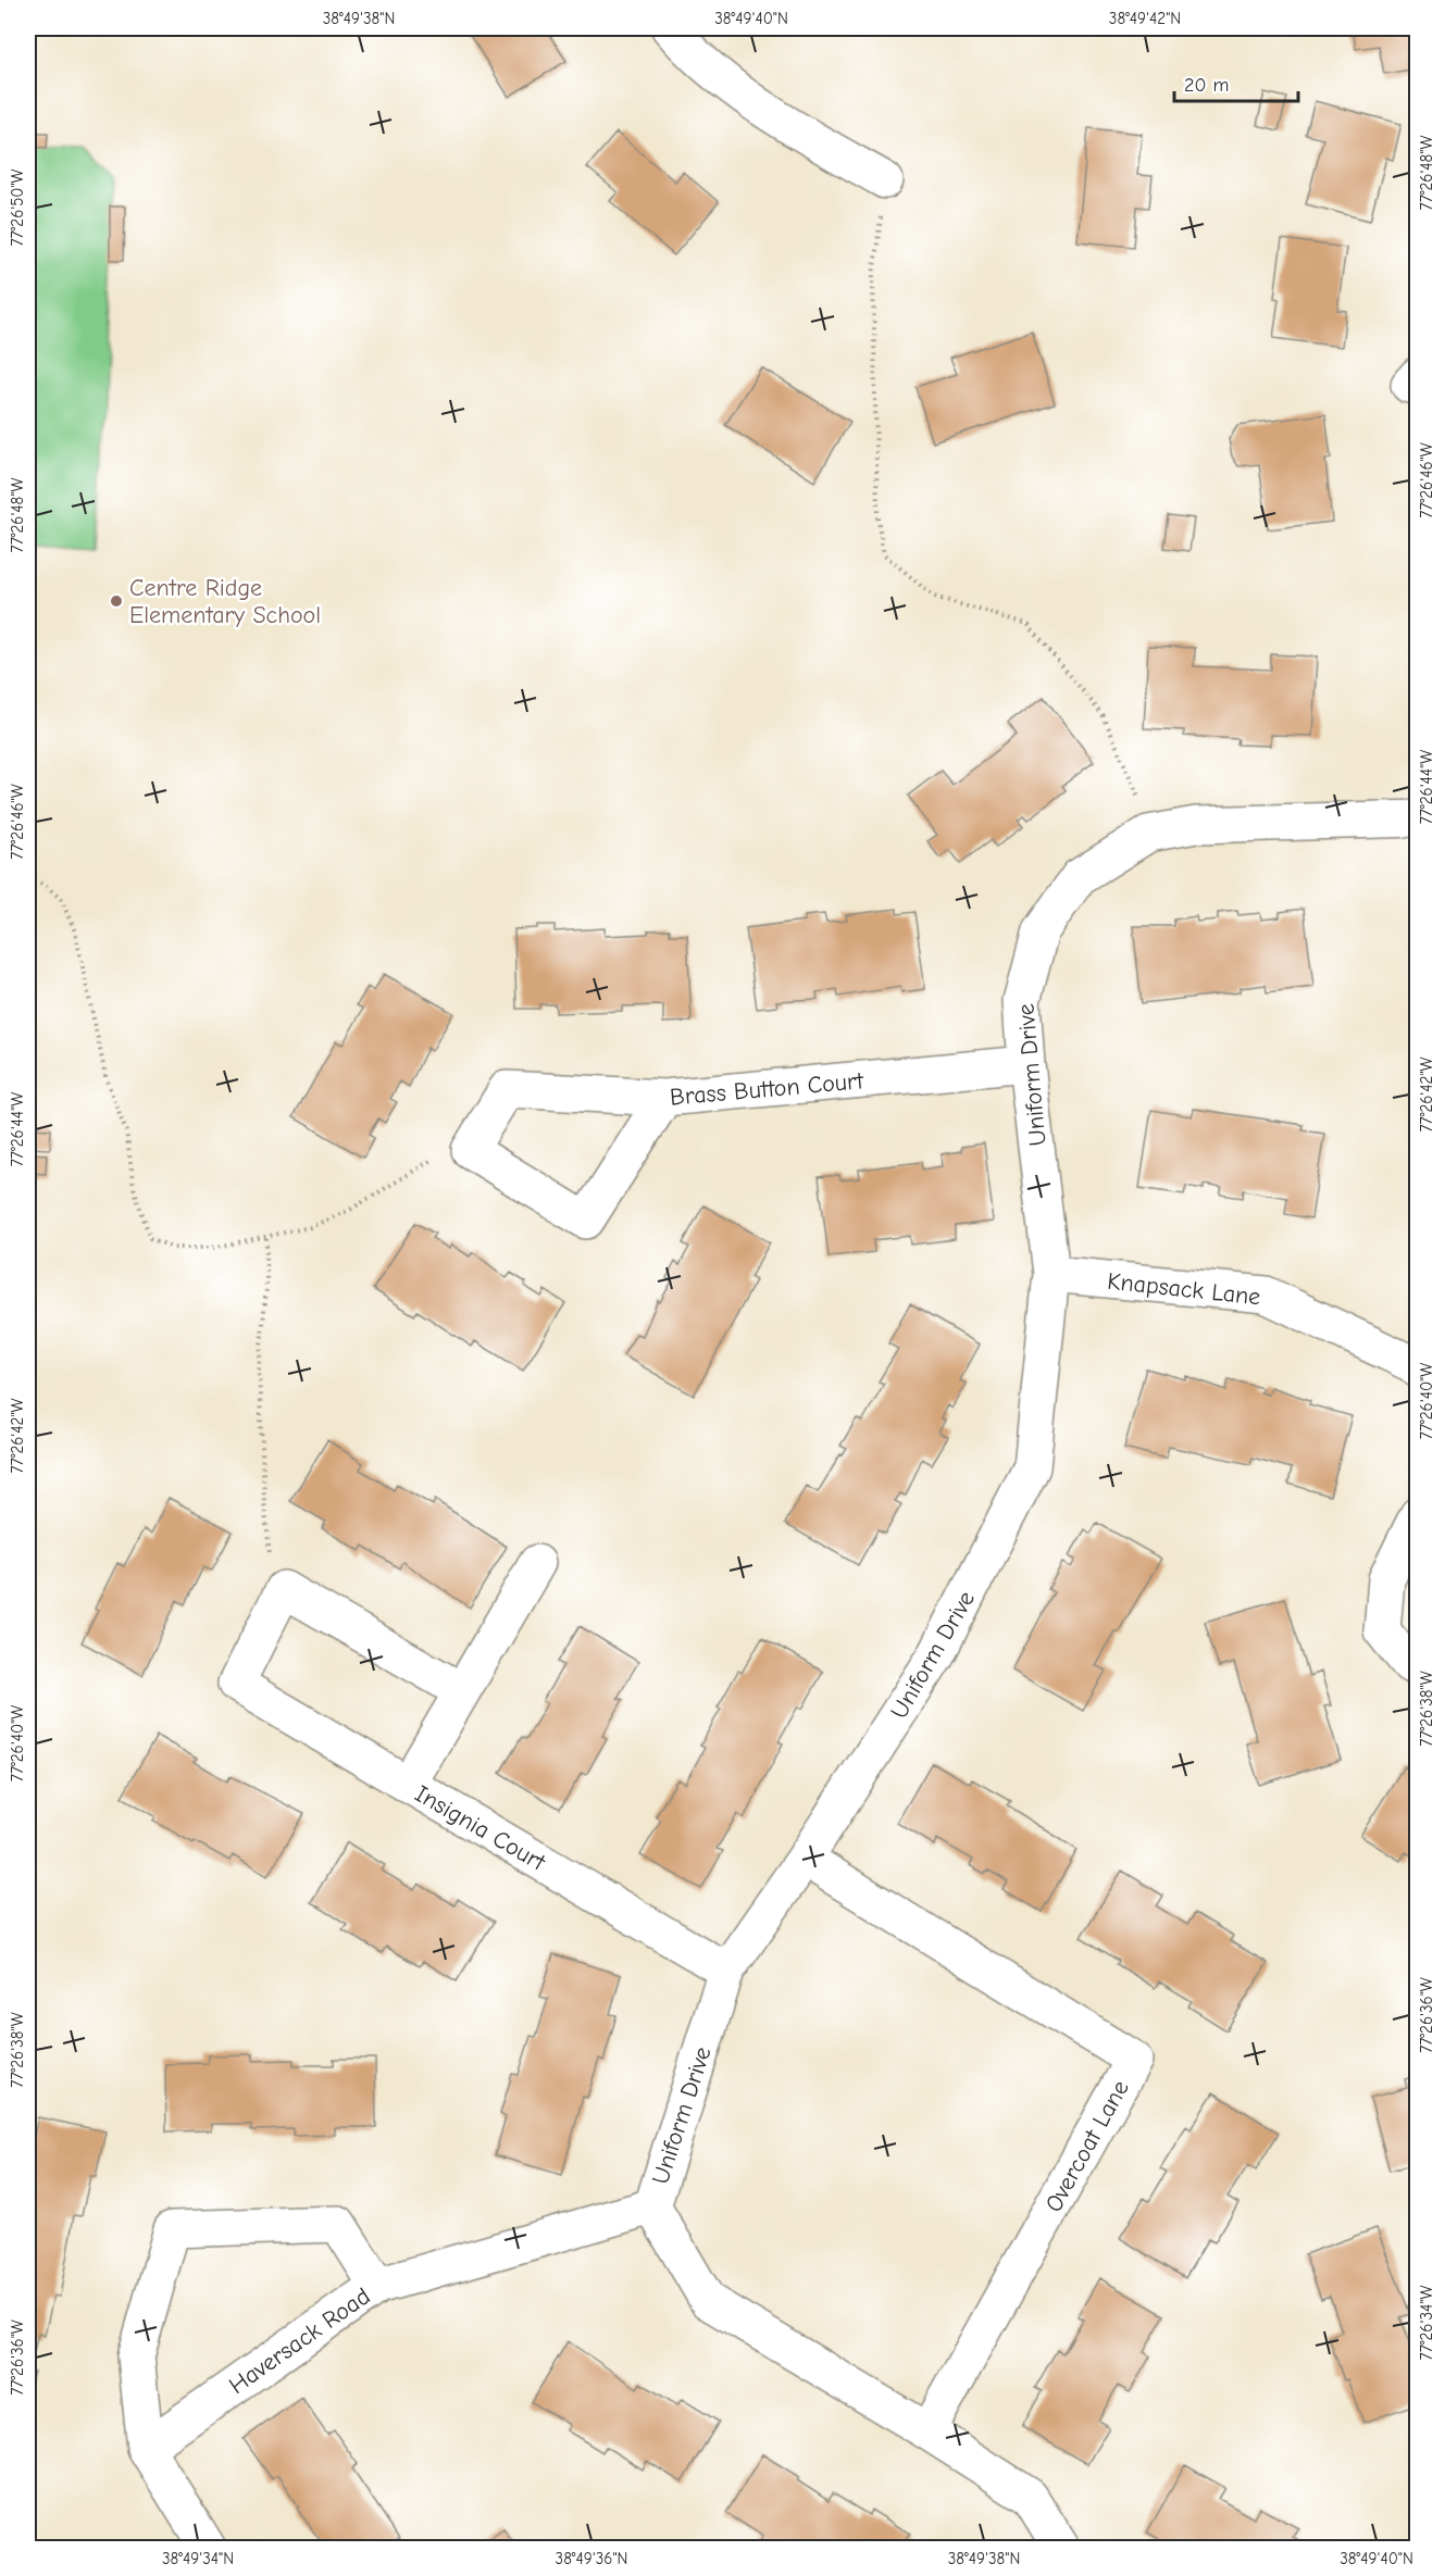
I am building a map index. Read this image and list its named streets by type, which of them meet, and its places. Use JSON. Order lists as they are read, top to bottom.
{
  "streets": {
    "street": [
      "Uniform Drive",
      "Brass Button Court",
      "Knapsack Lane",
      "Insignia Court",
      "Overcoat Lane",
      "Haversack Road"
    ]
  },
  "crossings": [
    ["Uniform Drive", "Brass Button Court"],
    ["Uniform Drive", "Knapsack Lane"],
    ["Uniform Drive", "Insignia Court"],
    ["Uniform Drive", "Overcoat Lane"],
    ["Uniform Drive", "Haversack Road"]
  ],
  "places": ["Centre Ridge Elementary School"],
  "scale_bar": "20 m",
  "coordinates": [
    "38°49'38\"N",
    "38°49'40\"N",
    "38°49'42\"N",
    "77°26'48\"W",
    "77°26'50\"W",
    "77°26'46\"W",
    "77°26'44\"W",
    "77°26'42\"W",
    "77°26'40\"W",
    "77°26'38\"W",
    "77°26'36\"W",
    "77°26'34\"W",
    "38°49'34\"N",
    "38°49'36\"N"
  ]
}
